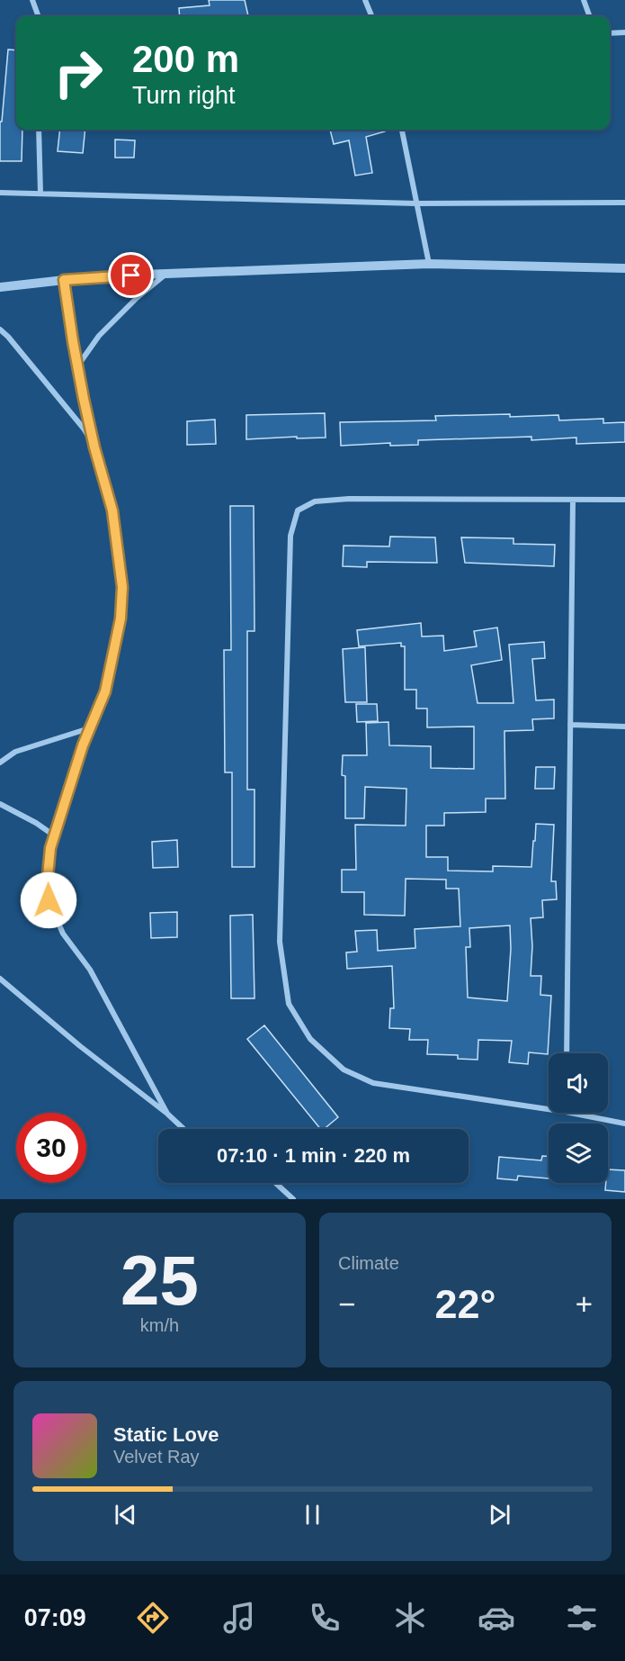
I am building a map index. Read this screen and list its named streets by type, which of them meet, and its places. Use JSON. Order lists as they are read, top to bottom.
{
  "page": {
    "turn": ["200 m", "Turn right"],
    "limit": "30",
    "trip": "07:10 · 1 min · 220 m",
    "tile": [
      ["25", "km/h"],
      "Climate"
    ],
    "heat": ["−", "22°", "+"],
    "song": ["Static Love", "Velvet Ray"],
    "tabs": "07:09"
  }
}
